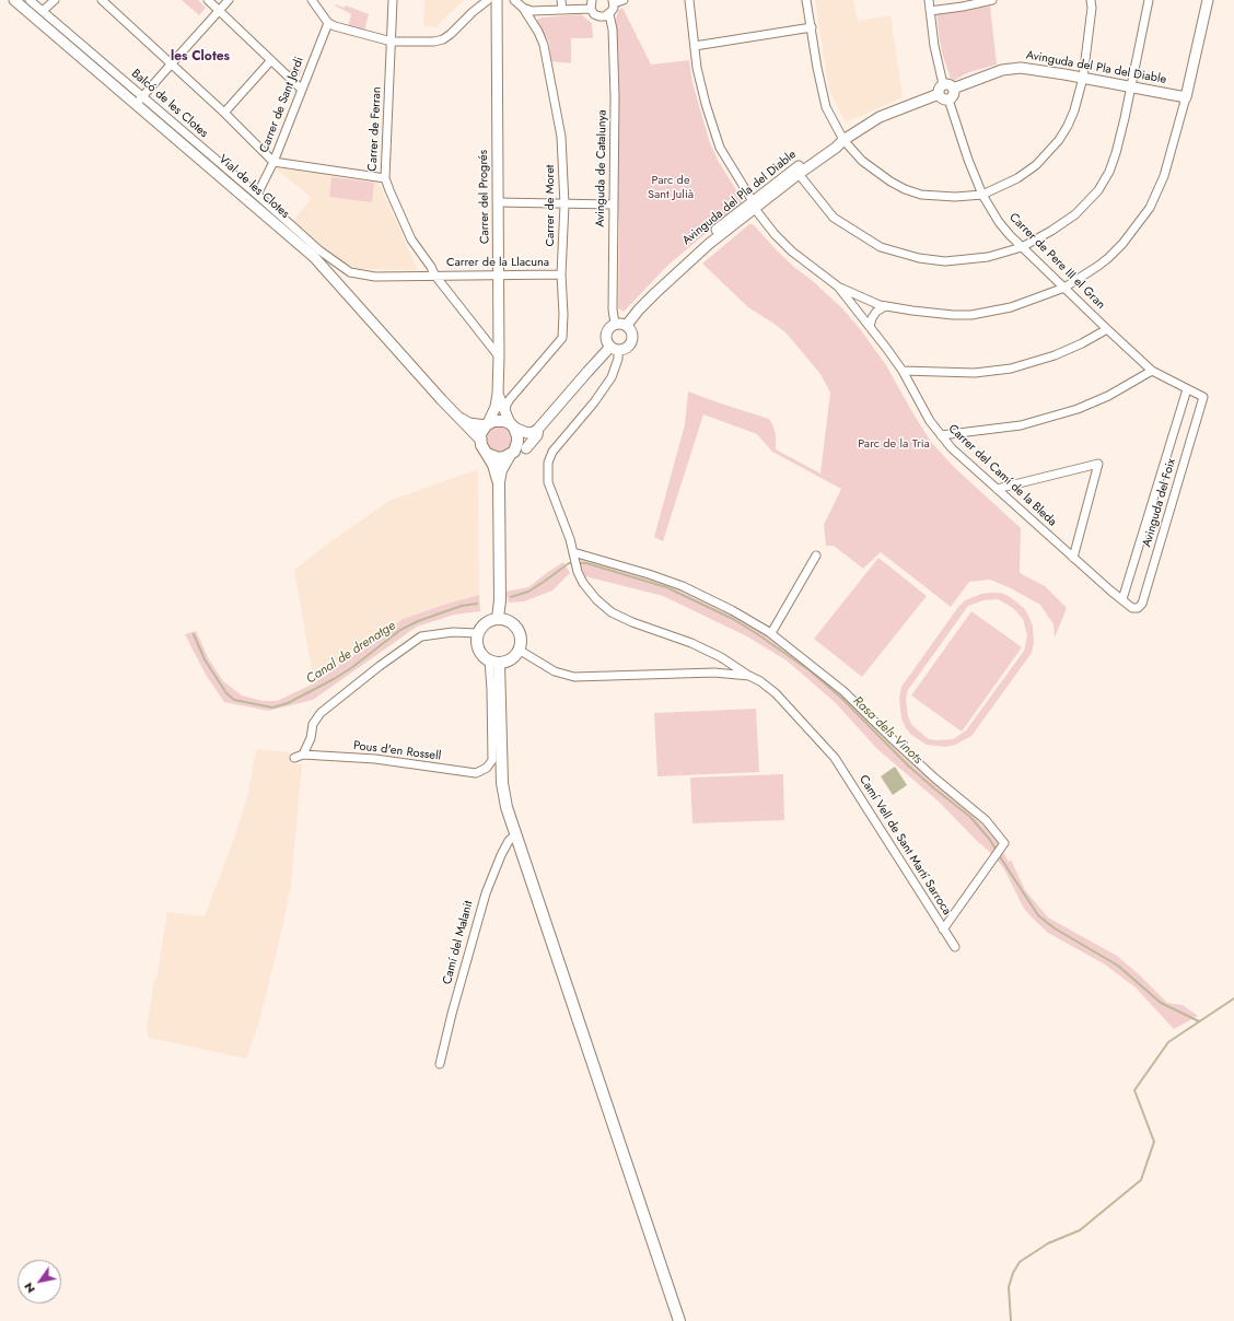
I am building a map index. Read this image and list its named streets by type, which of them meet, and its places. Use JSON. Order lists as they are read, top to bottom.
{
  "streets": {
    "street": [
      "Avinguda del Pla del Diable",
      "Balcó de les Clotes",
      "Carrer de Sant Jordi",
      "Carrer de Ferran",
      "Avinguda de Catalunya",
      "Vial de les Clotes",
      "Carrer del Progrés",
      "Carrer de Moret",
      "Carrer de Pere III el Gran",
      "Carrer de la Llacuna",
      "Carrer del Camí de la Bleda",
      "Avinguda del Foix",
      "Pous d'en Rossell",
      "Camí Vell de Sant Martí Sarroca",
      "Camí del Malanit"
    ]
  },
  "crossings": [
    ["Avinguda del Pla del Diable", "Avinguda de Catalunya"],
    ["Avinguda del Pla del Diable", "Carrer de Pere III el Gran"],
    ["Avinguda del Pla del Diable", "Carrer del Camí de la Bleda"],
    ["Balcó de les Clotes", "Carrer de Sant Jordi"],
    ["Balcó de les Clotes", "Carrer de Ferran"],
    ["Balcó de les Clotes", "Vial de les Clotes"],
    ["Balcó de les Clotes", "Carrer de la Llacuna"],
    ["Carrer de Ferran", "Carrer del Progrés"],
    ["Carrer de Ferran", "Carrer de la Llacuna"],
    ["Vial de les Clotes", "Carrer del Progrés"],
    ["Vial de les Clotes", "Carrer de Moret"],
    ["Carrer del Progrés", "Carrer de Moret"],
    ["Carrer del Progrés", "Carrer de la Llacuna"],
    ["Carrer de Moret", "Carrer de la Llacuna"],
    ["Carrer de Pere III el Gran", "Avinguda del Foix"],
    ["Carrer del Camí de la Bleda", "Avinguda del Foix"]
  ],
  "districts": ["les Clotes"],
  "water": ["Canal de drenatge", "Rasa dels Vinots"],
  "parks": ["Parc de Sant Julià", "Parc de la Tria"],
  "north": "bottom left"
}
